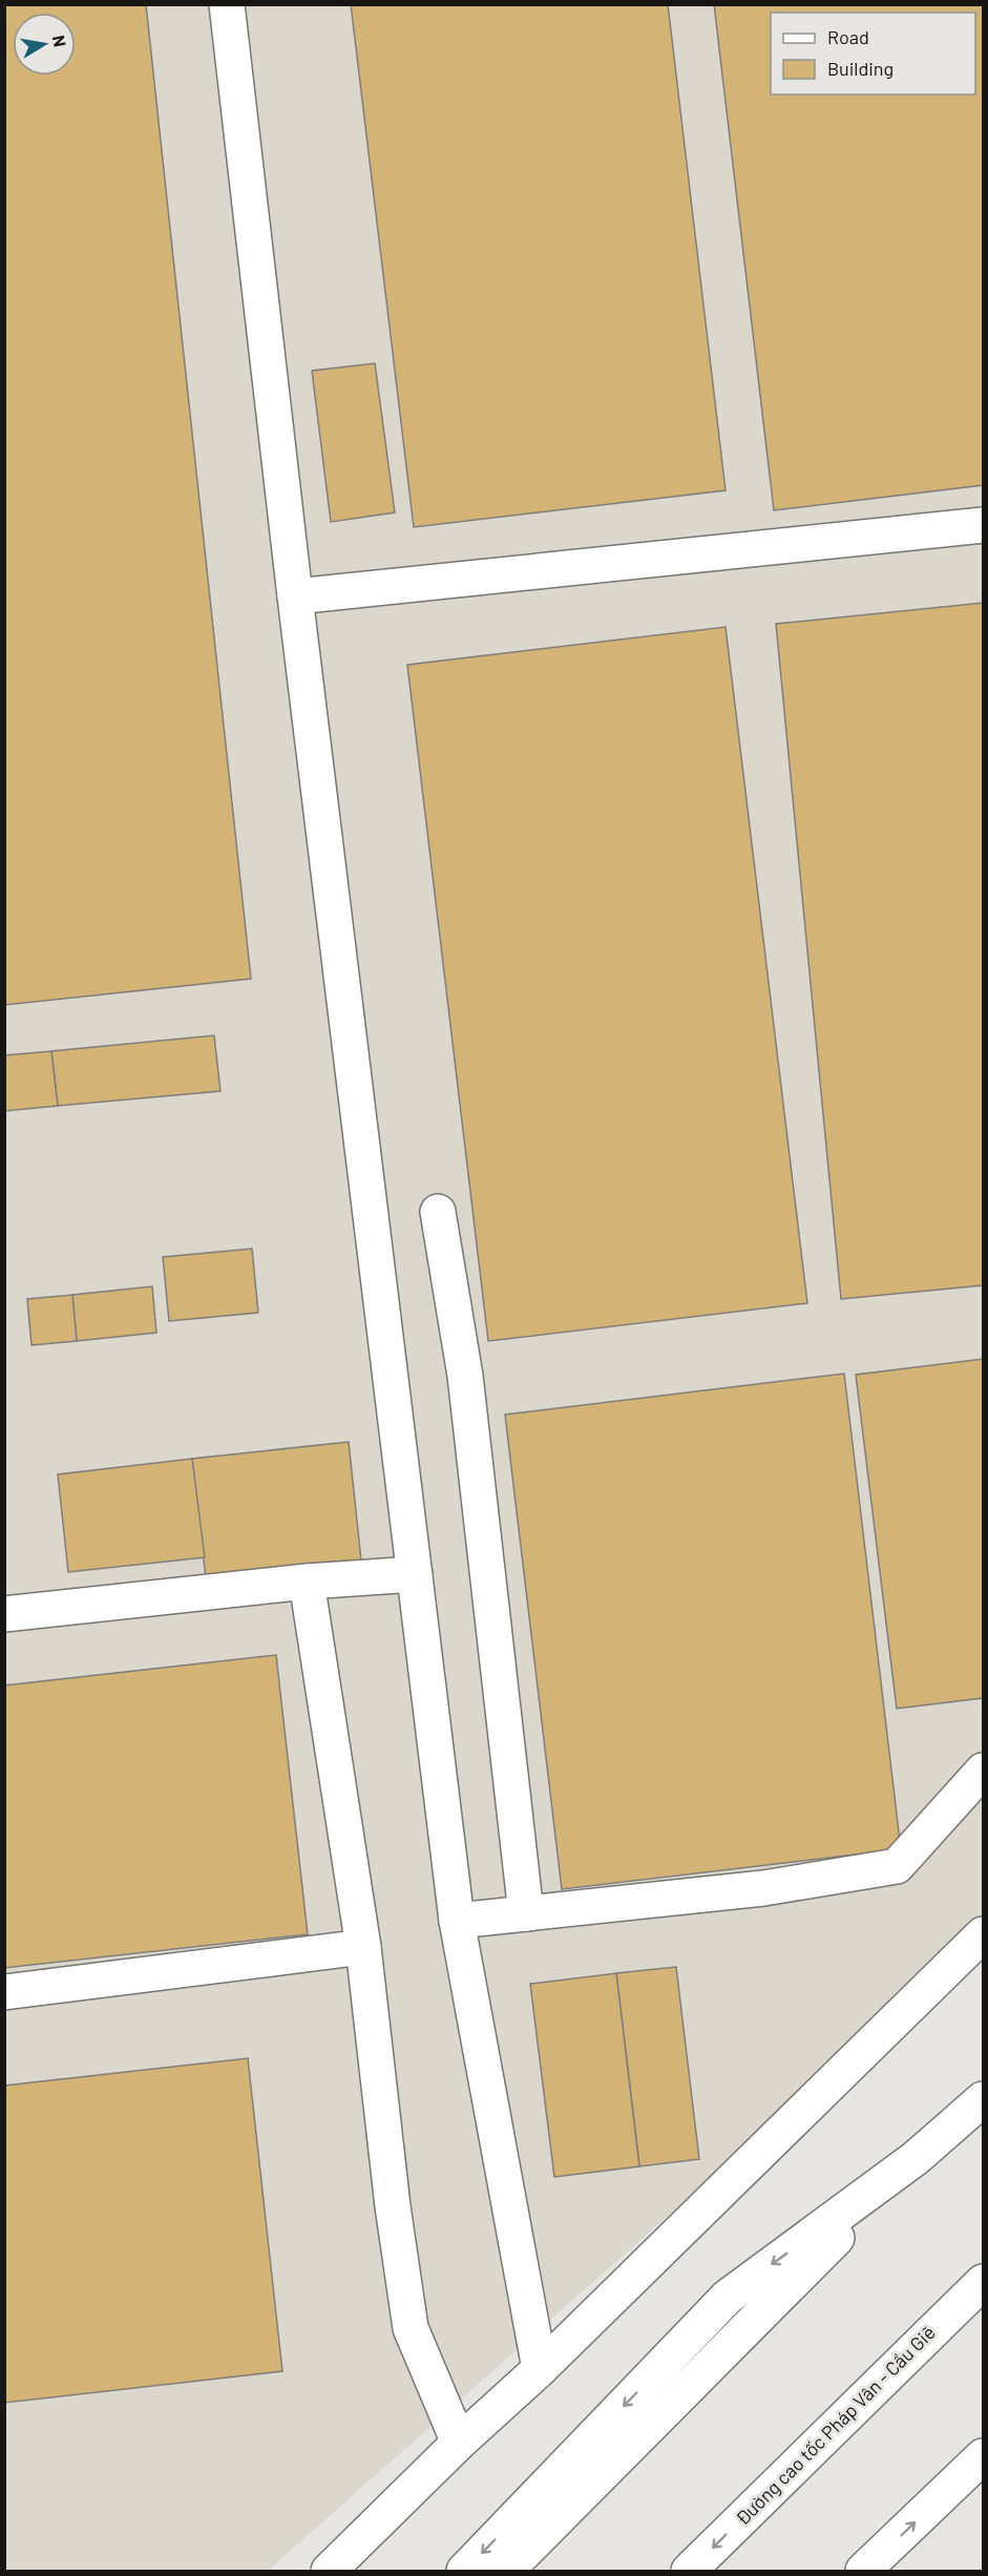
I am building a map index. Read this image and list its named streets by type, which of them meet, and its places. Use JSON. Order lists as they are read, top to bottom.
{
  "streets": {
    "main road": ["Đường cao tốc Pháp Vân - Cầu Giẽ"]
  },
  "legend": ["Road", "Building"],
  "north": "right"
}
